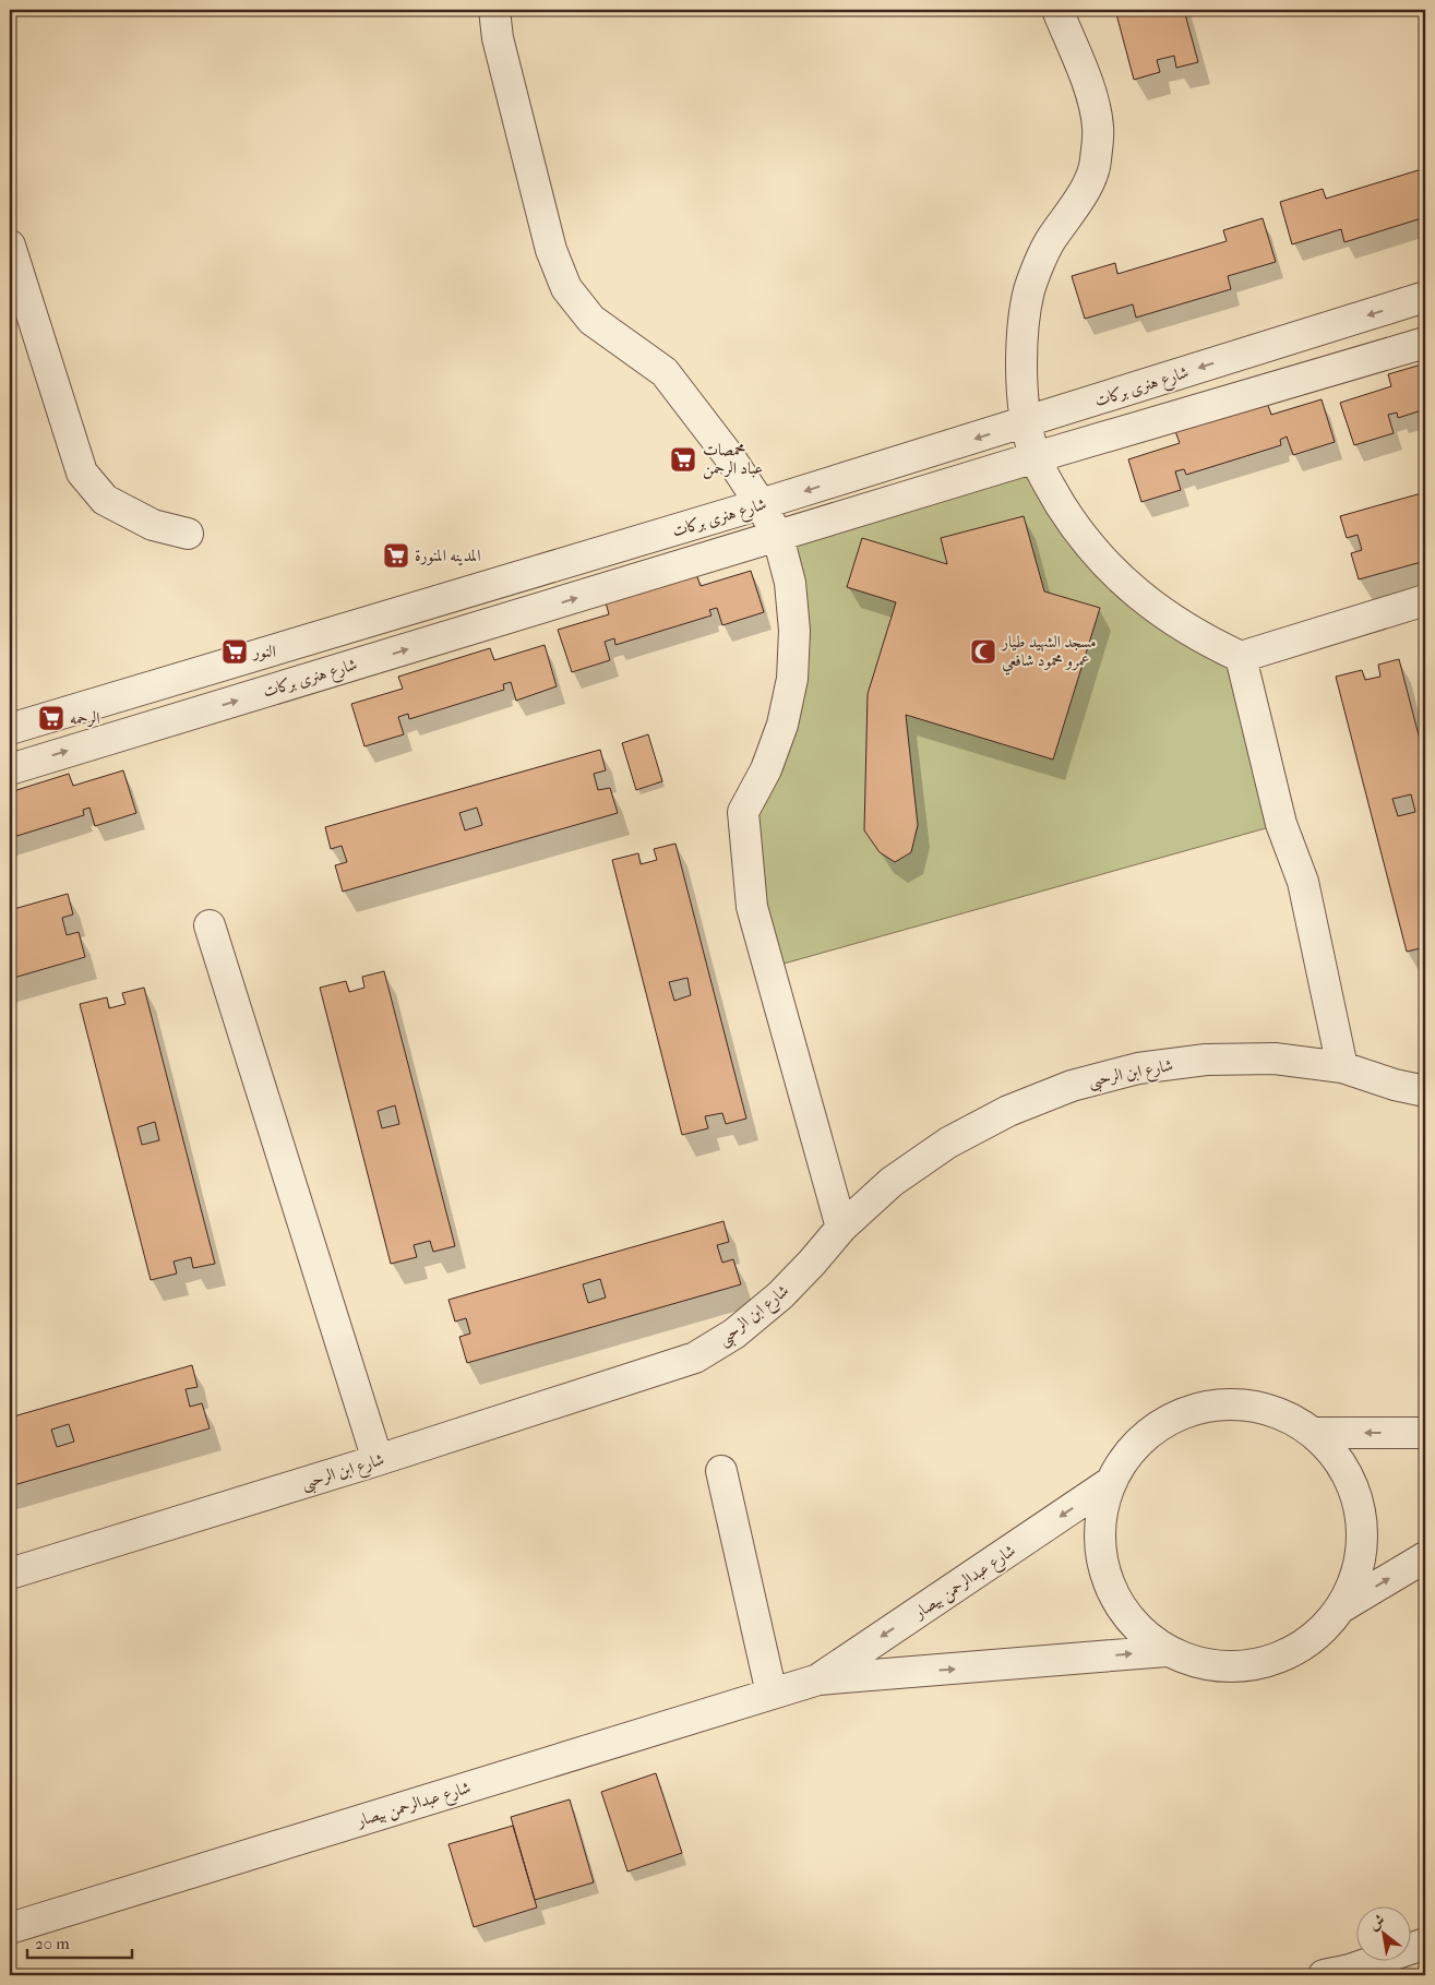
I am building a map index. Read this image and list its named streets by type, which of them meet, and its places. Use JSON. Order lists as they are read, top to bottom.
{
  "streets": {
    "street": ["شارع هنرى بركات", "شارع ابن الرحبى", "شارع عبدالرحمن بيصار"]
  },
  "places": {
    "supermarket": [
      "محمصات عباد الرحمن",
      "المدينه المنورة",
      "النور",
      "الرحمه"
    ],
    "mosque": ["مسجد الشهيد طيار عمرو محمود شافعي"]
  },
  "scale_bar": "20 m",
  "north": "top left"
}
